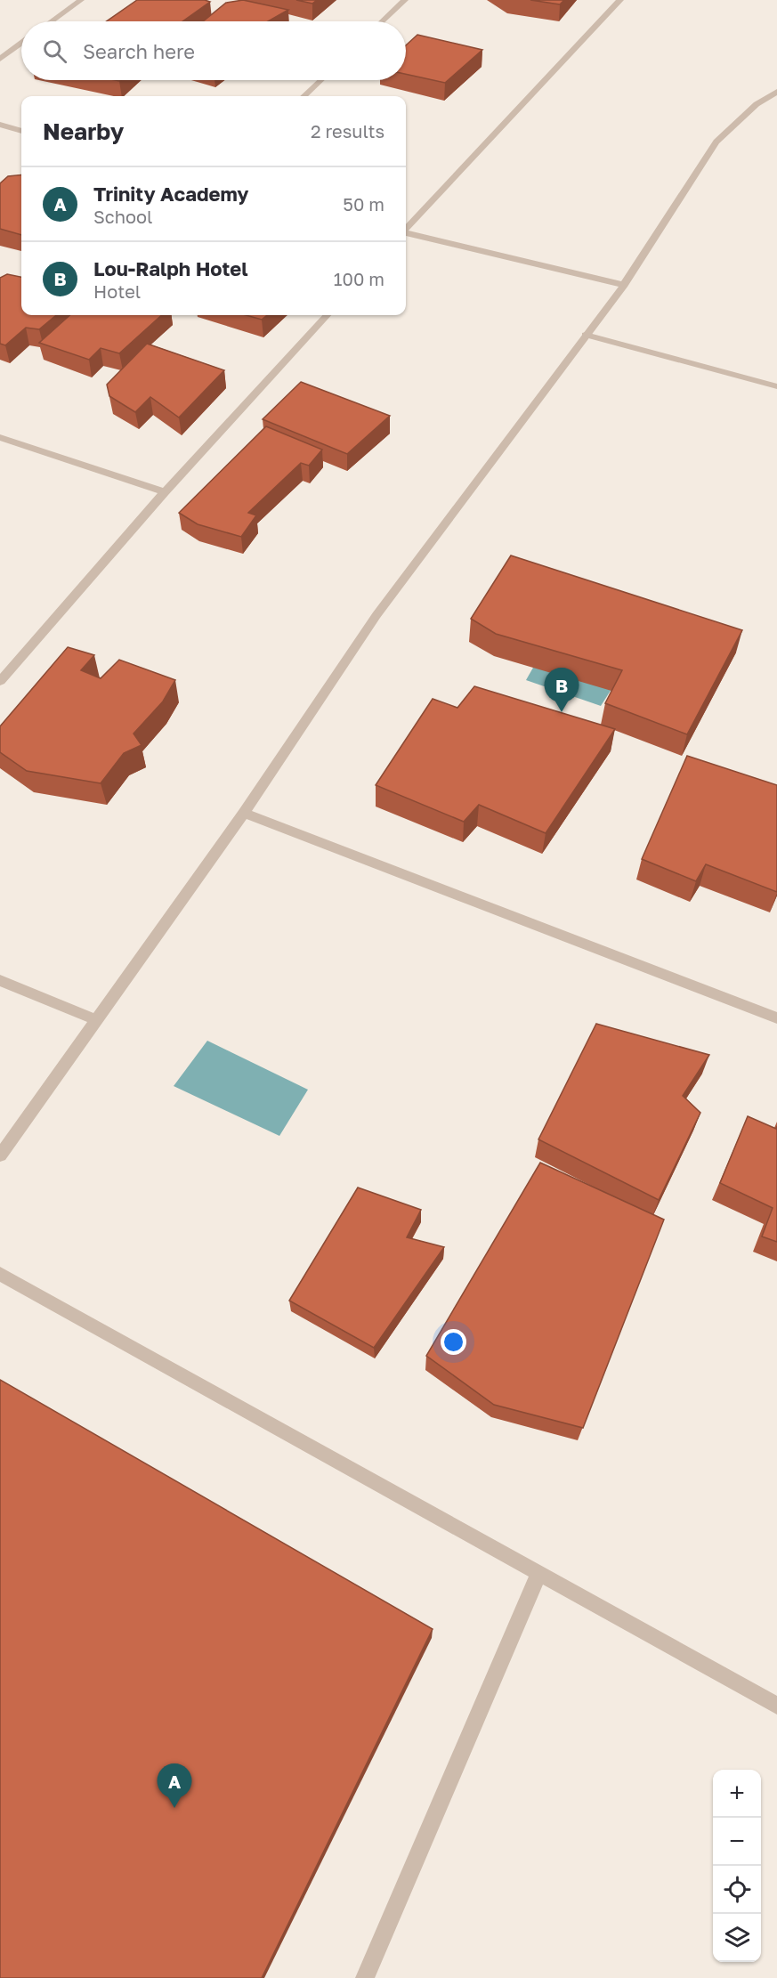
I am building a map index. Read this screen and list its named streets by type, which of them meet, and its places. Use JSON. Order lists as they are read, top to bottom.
{
  "page": {
    "search": "Search here",
    "heading": ["Nearby", "2 results"],
    "list": [
      {
        "mark": "A",
        "name": "Trinity Academy",
        "note": "School",
        "value": "50 m"
      },
      {
        "mark": "B",
        "name": "Lou-Ralph Hotel",
        "note": "Hotel",
        "value": "100 m"
      }
    ],
    "pins": ["B", "A"],
    "map_buttons": ["+", "−"]
  }
}
